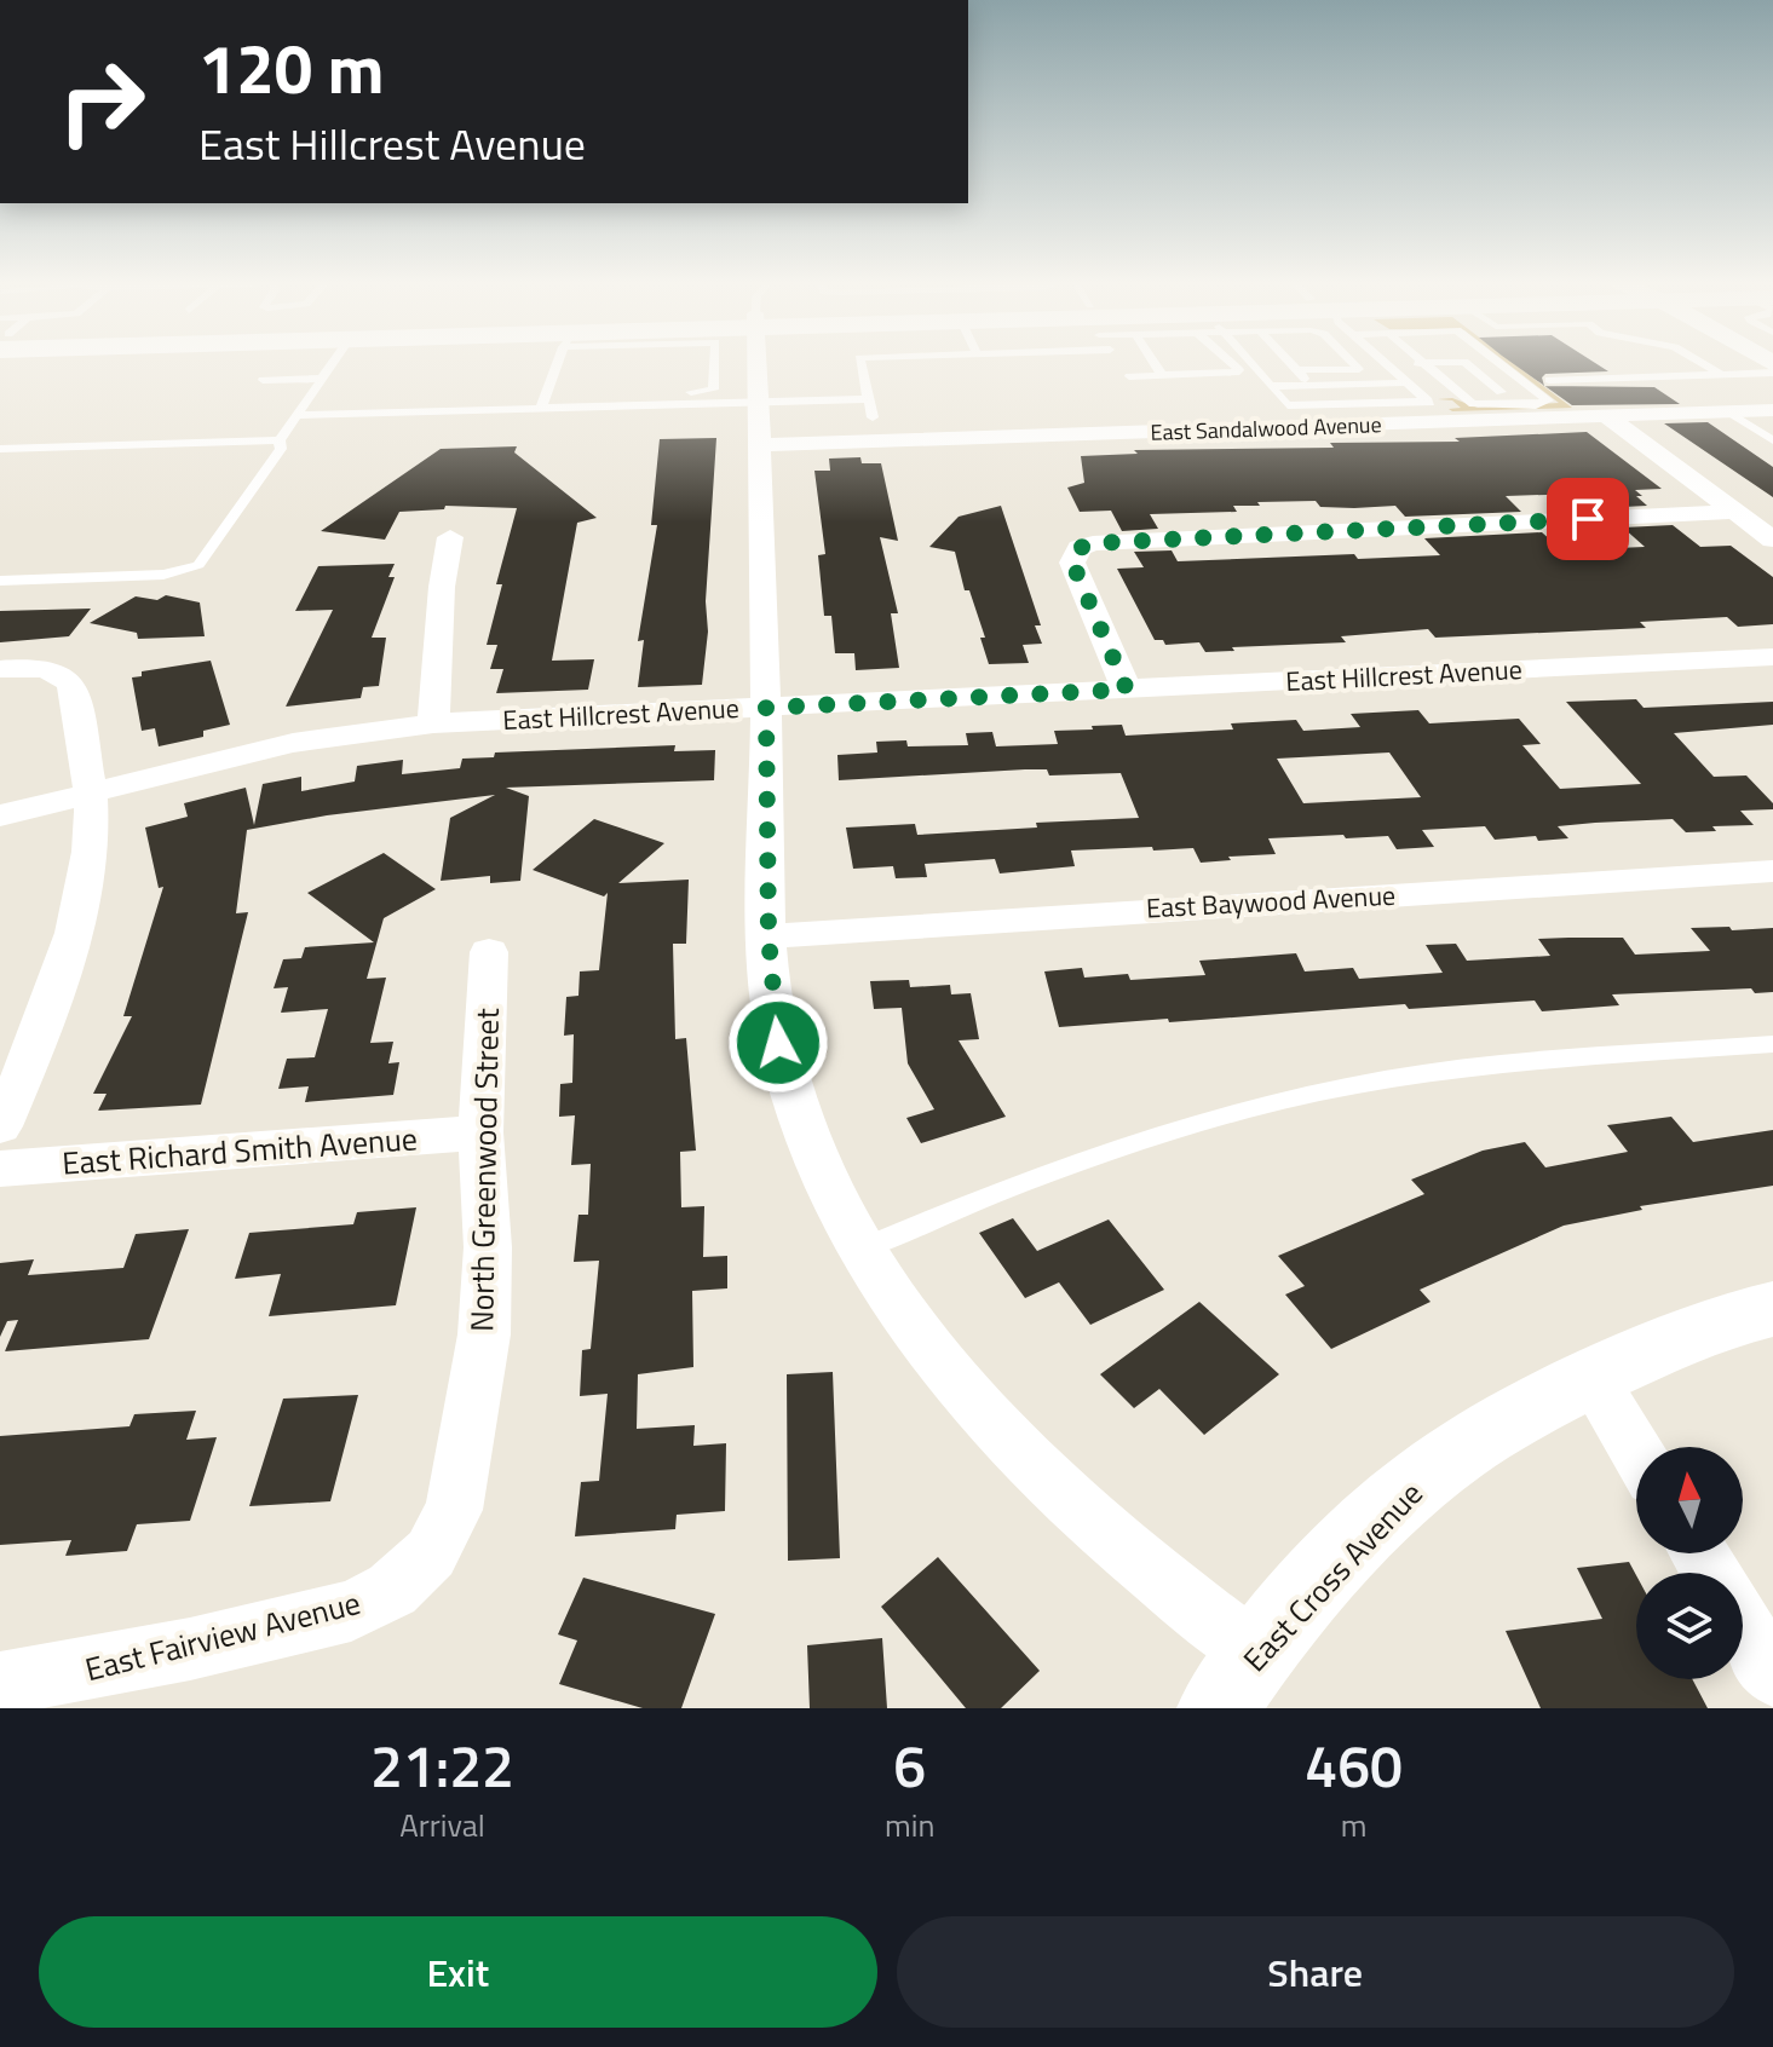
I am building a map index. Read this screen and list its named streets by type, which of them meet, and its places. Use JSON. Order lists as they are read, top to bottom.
{
  "streets": {
    "street": [
      "East Sandalwood Avenue",
      "East Hillcrest Avenue",
      "East Baywood Avenue",
      "East Richard Smith Avenue",
      "North Greenwood Street",
      "East Cross Avenue",
      "East Fairview Avenue"
    ]
  },
  "crossings": [
    ["East Richard Smith Avenue", "North Greenwood Street"],
    ["North Greenwood Street", "East Fairview Avenue"]
  ],
  "north": "top",
  "page": {
    "turn": ["120 m", "East Hillcrest Avenue"],
    "eta": [
      "21:22",
      "Arrival",
      "6",
      "min",
      "460",
      "m"
    ],
    "buttons": ["Exit", "Share"]
  }
}
